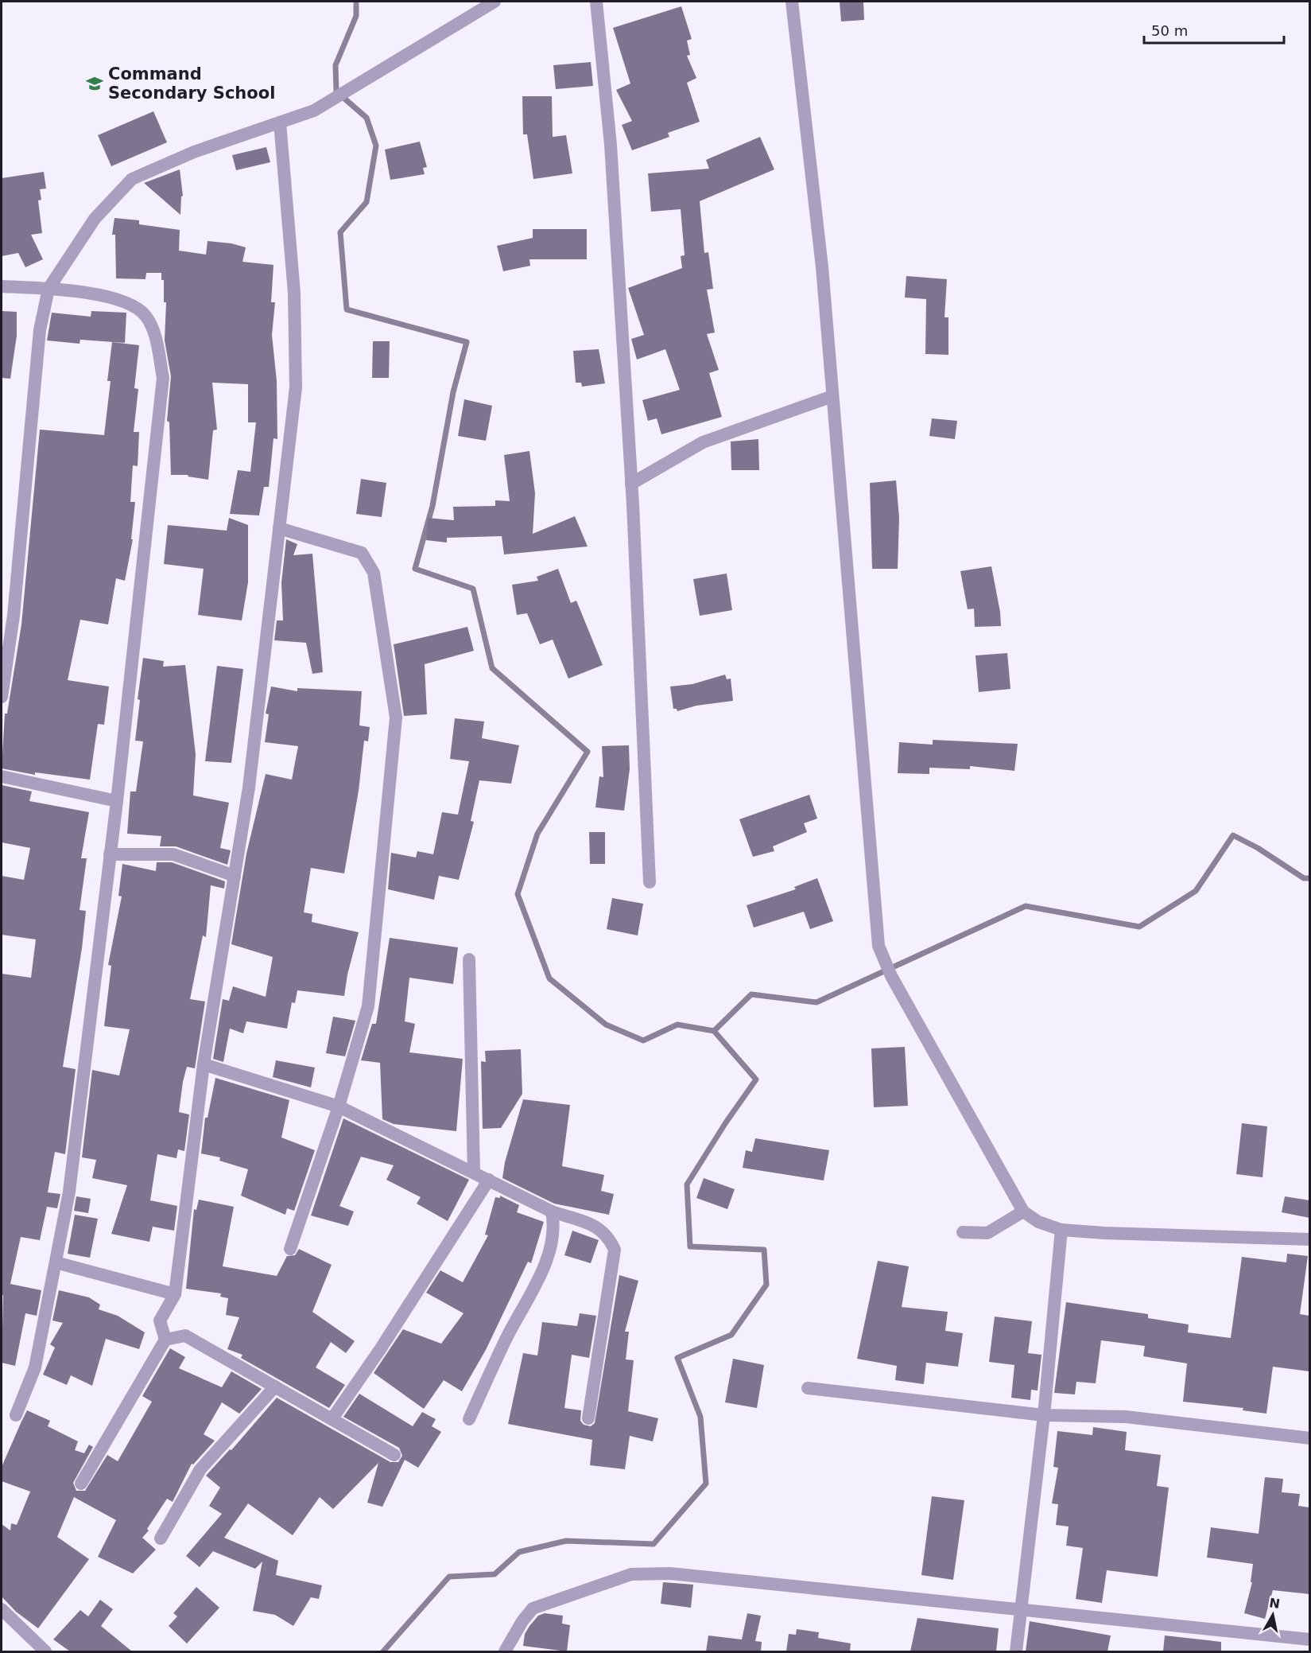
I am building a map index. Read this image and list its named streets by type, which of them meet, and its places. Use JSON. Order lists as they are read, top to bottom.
{
  "places": {
    "school or university": ["Command Secondary School"]
  },
  "scale_bar": "50 m",
  "north": "top"
}
